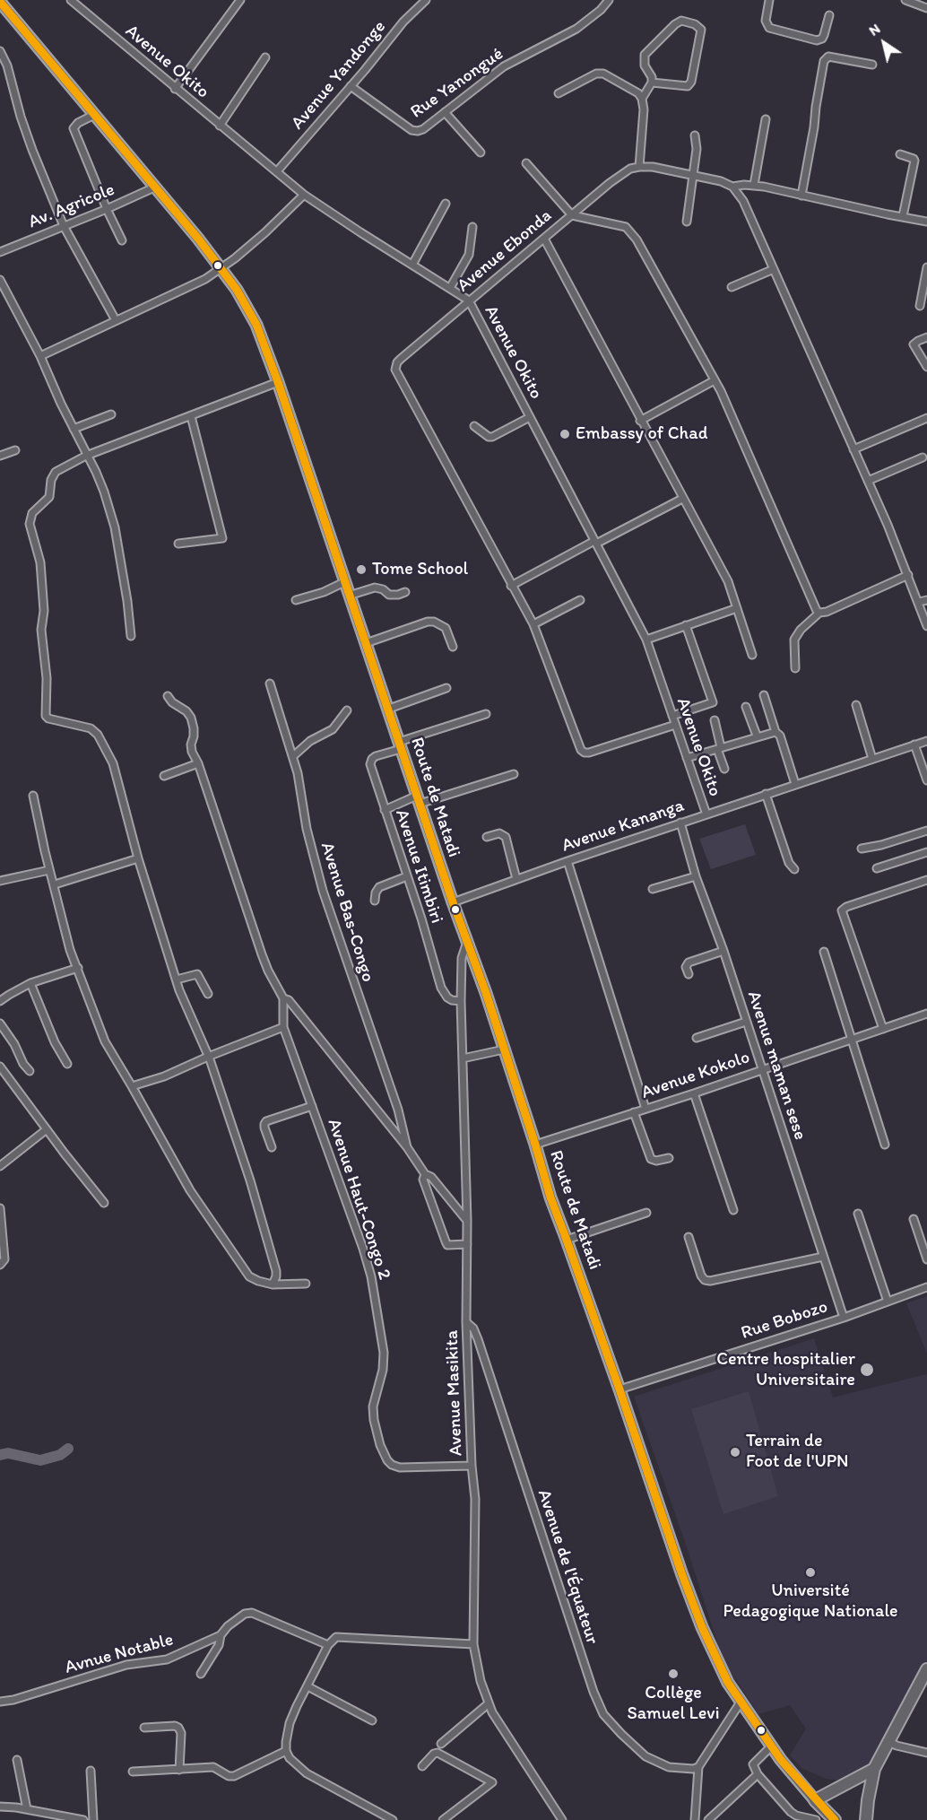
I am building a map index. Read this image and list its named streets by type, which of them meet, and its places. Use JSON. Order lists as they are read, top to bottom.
{
  "streets": {
    "main road": ["Route de Matadi"],
    "street": [
      "Avenue Okito",
      "Avenue Yandonge",
      "Rue Yanongué",
      "Av. Agricole",
      "Avenue Ebonda",
      "Avenue Kananga",
      "Avenue Itimbiri",
      "Avenue Bas-Congo",
      "Avenue maman sese",
      "Avenue Kokolo",
      "Avenue Haut-Congo 2",
      "Rue Bobozo",
      "Avenue Masikita",
      "Avenue de l'Équateur",
      "Avnue Notable"
    ]
  },
  "crossings": [
    ["Avenue Okito", "Avenue Yandonge"],
    ["Avenue Okito", "Avenue Ebonda"],
    ["Avenue Okito", "Avenue Kananga"],
    ["Avenue Yandonge", "Rue Yanongué"],
    ["Av. Agricole", "Route de Matadi"],
    ["Route de Matadi", "Avenue Kananga"],
    ["Route de Matadi", "Avenue Itimbiri"],
    ["Route de Matadi", "Avenue Kokolo"],
    ["Route de Matadi", "Rue Bobozo"],
    ["Route de Matadi", "Avenue Masikita"],
    ["Avenue Kananga", "Avenue maman sese"],
    ["Avenue Itimbiri", "Avenue Masikita"],
    ["Avenue maman sese", "Avenue Kokolo"],
    ["Avenue maman sese", "Rue Bobozo"],
    ["Avenue Haut-Congo 2", "Avenue Masikita"],
    ["Avenue Masikita", "Avenue de l'Équateur"]
  ],
  "places": [
    "Embassy of Chad",
    "Tome School",
    "Centre hospitalier Universitaire",
    "Terrain de Foot de l'UPN",
    "Université Pedagogique Nationale",
    "Collège Samuel Levi"
  ],
  "north": "top left"
}
